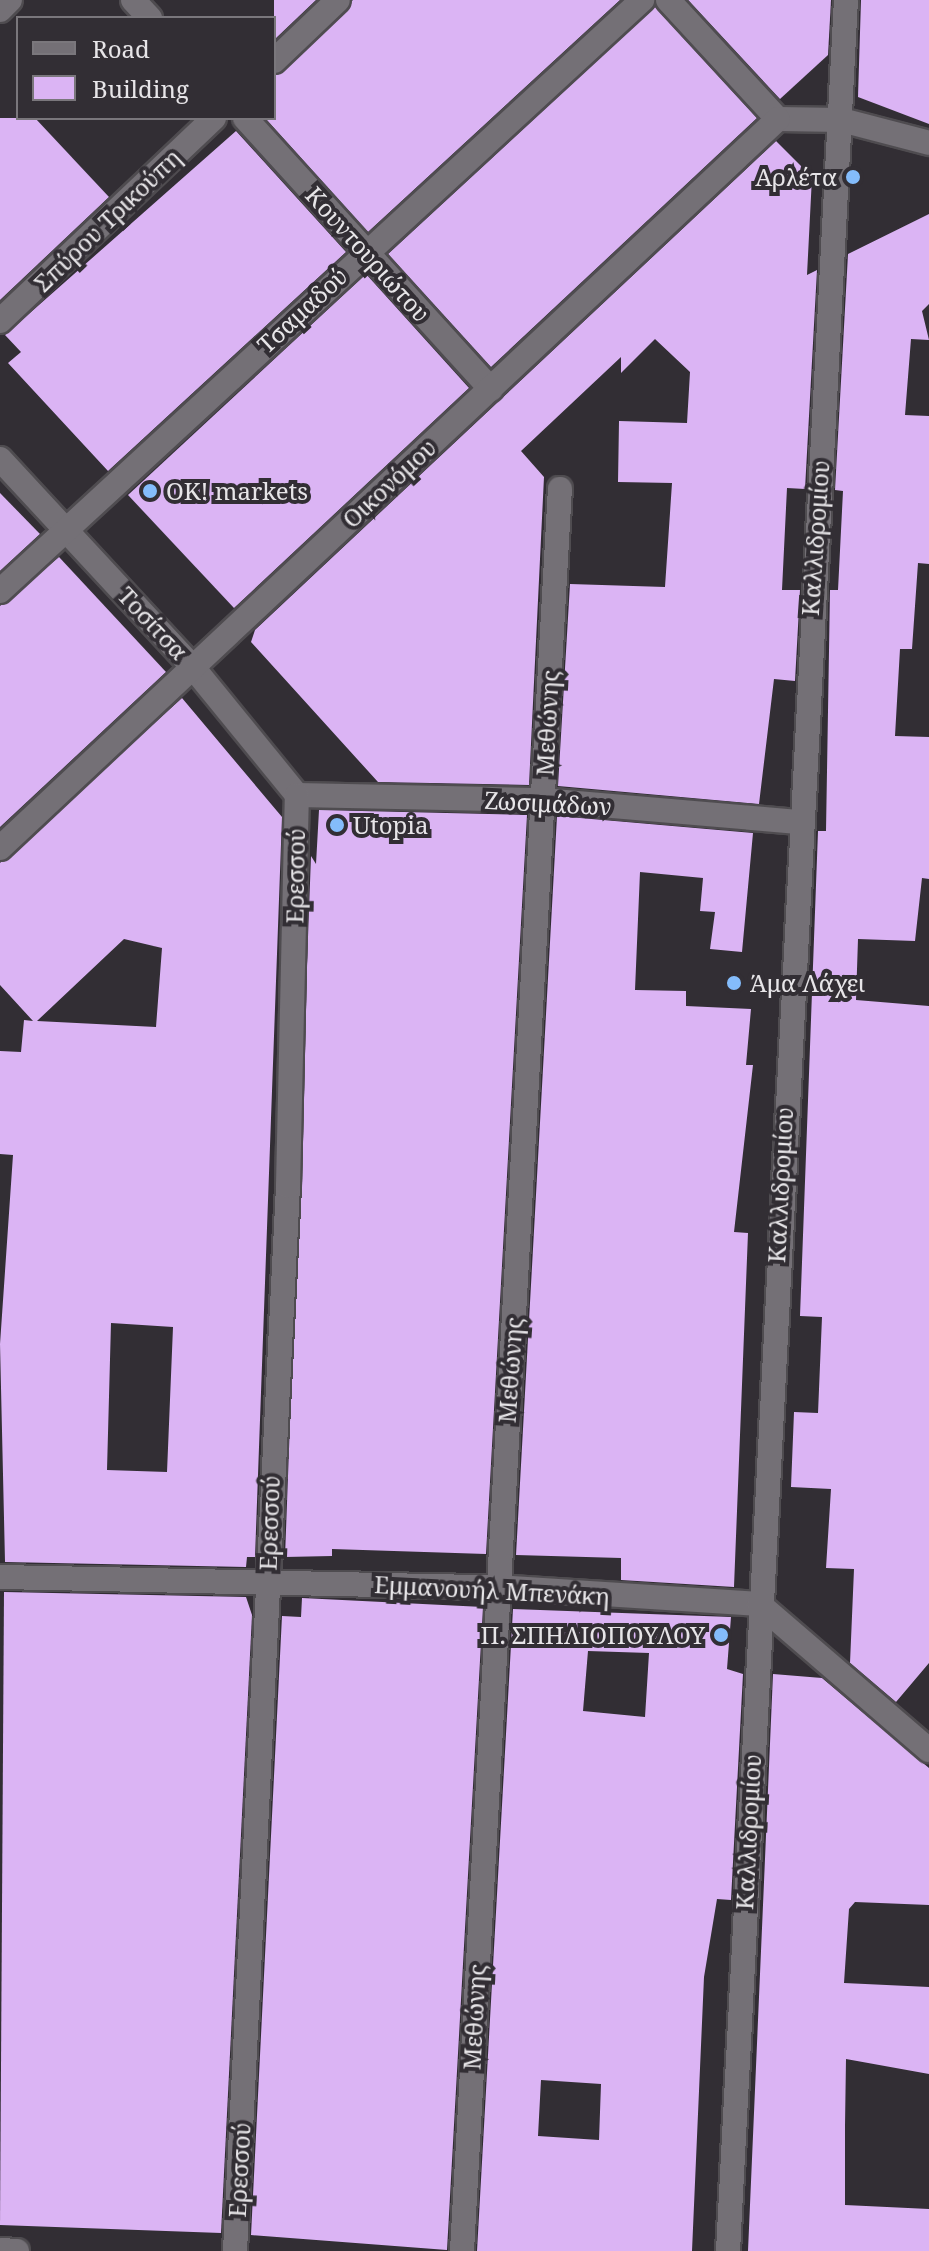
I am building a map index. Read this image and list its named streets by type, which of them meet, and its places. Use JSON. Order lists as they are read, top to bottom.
{
  "streets": {
    "street": [
      "Σπύρου Τρικούπη",
      "Κουντουριώτου",
      "Τσαμαδού",
      "Οικονόμου",
      "Καλλιδρομίου",
      "Τοσίτσα",
      "Μεθώνης",
      "Ζωσιμάδων",
      "Ερεσσού",
      "Εμμανουήλ Μπενάκη"
    ]
  },
  "crossings": [
    ["Κουντουριώτου", "Τσαμαδού"],
    ["Κουντουριώτου", "Οικονόμου"],
    ["Τσαμαδού", "Τοσίτσα"],
    ["Οικονόμου", "Τοσίτσα"],
    ["Καλλιδρομίου", "Ζωσιμάδων"],
    ["Καλλιδρομίου", "Εμμανουήλ Μπενάκη"],
    ["Τοσίτσα", "Ζωσιμάδων"],
    ["Τοσίτσα", "Ερεσσού"],
    ["Μεθώνης", "Ζωσιμάδων"],
    ["Μεθώνης", "Εμμανουήλ Μπενάκη"],
    ["Ζωσιμάδων", "Ερεσσού"],
    ["Ερεσσού", "Εμμανουήλ Μπενάκη"]
  ],
  "places": [
    "Αρλέτα",
    "OK! markets",
    "Utopia",
    "Άμα Λάχει",
    "Π. ΣΠΗΛΙΟΠΟΥΛΟΥ"
  ],
  "legend": ["Road", "Building"]
}
